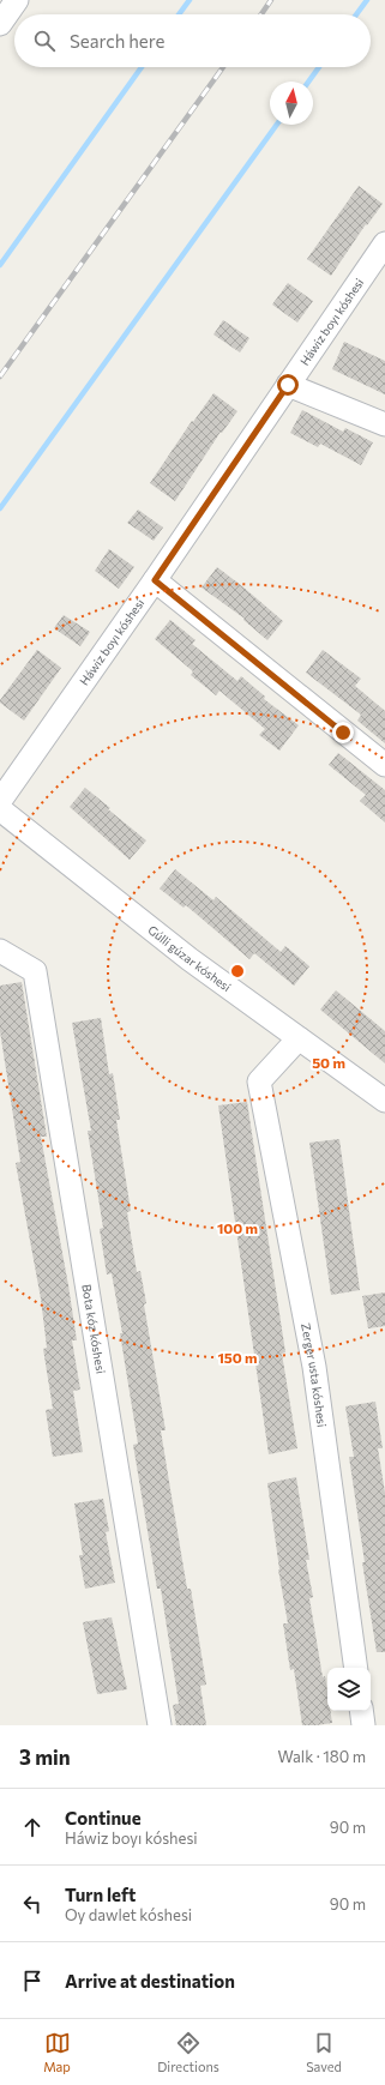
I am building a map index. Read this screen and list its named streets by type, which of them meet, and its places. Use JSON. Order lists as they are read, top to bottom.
{
  "streets": {
    "street": [
      "Háwiz boyı kóshesi",
      "Gúlli gúzar kóshesi",
      "Bota kóz kóshesi",
      "Zerger usta kóshesi"
    ]
  },
  "crossings": [
    ["Gúlli gúzar kóshesi", "Zerger usta kóshesi"]
  ],
  "north": "top",
  "page": {
    "search": "Search here",
    "heading": ["3 min", "Walk · 180 m"],
    "list": [
      ["Continue", "Háwiz boyı kóshesi", "90 m"],
      ["Turn left", "Oy dawlet kóshesi", "90 m"],
      "Arrive at destination"
    ],
    "nav": ["Map", "Directions", "Saved"]
  },
  "rings": ["50 m", "100 m", "150 m"]
}
